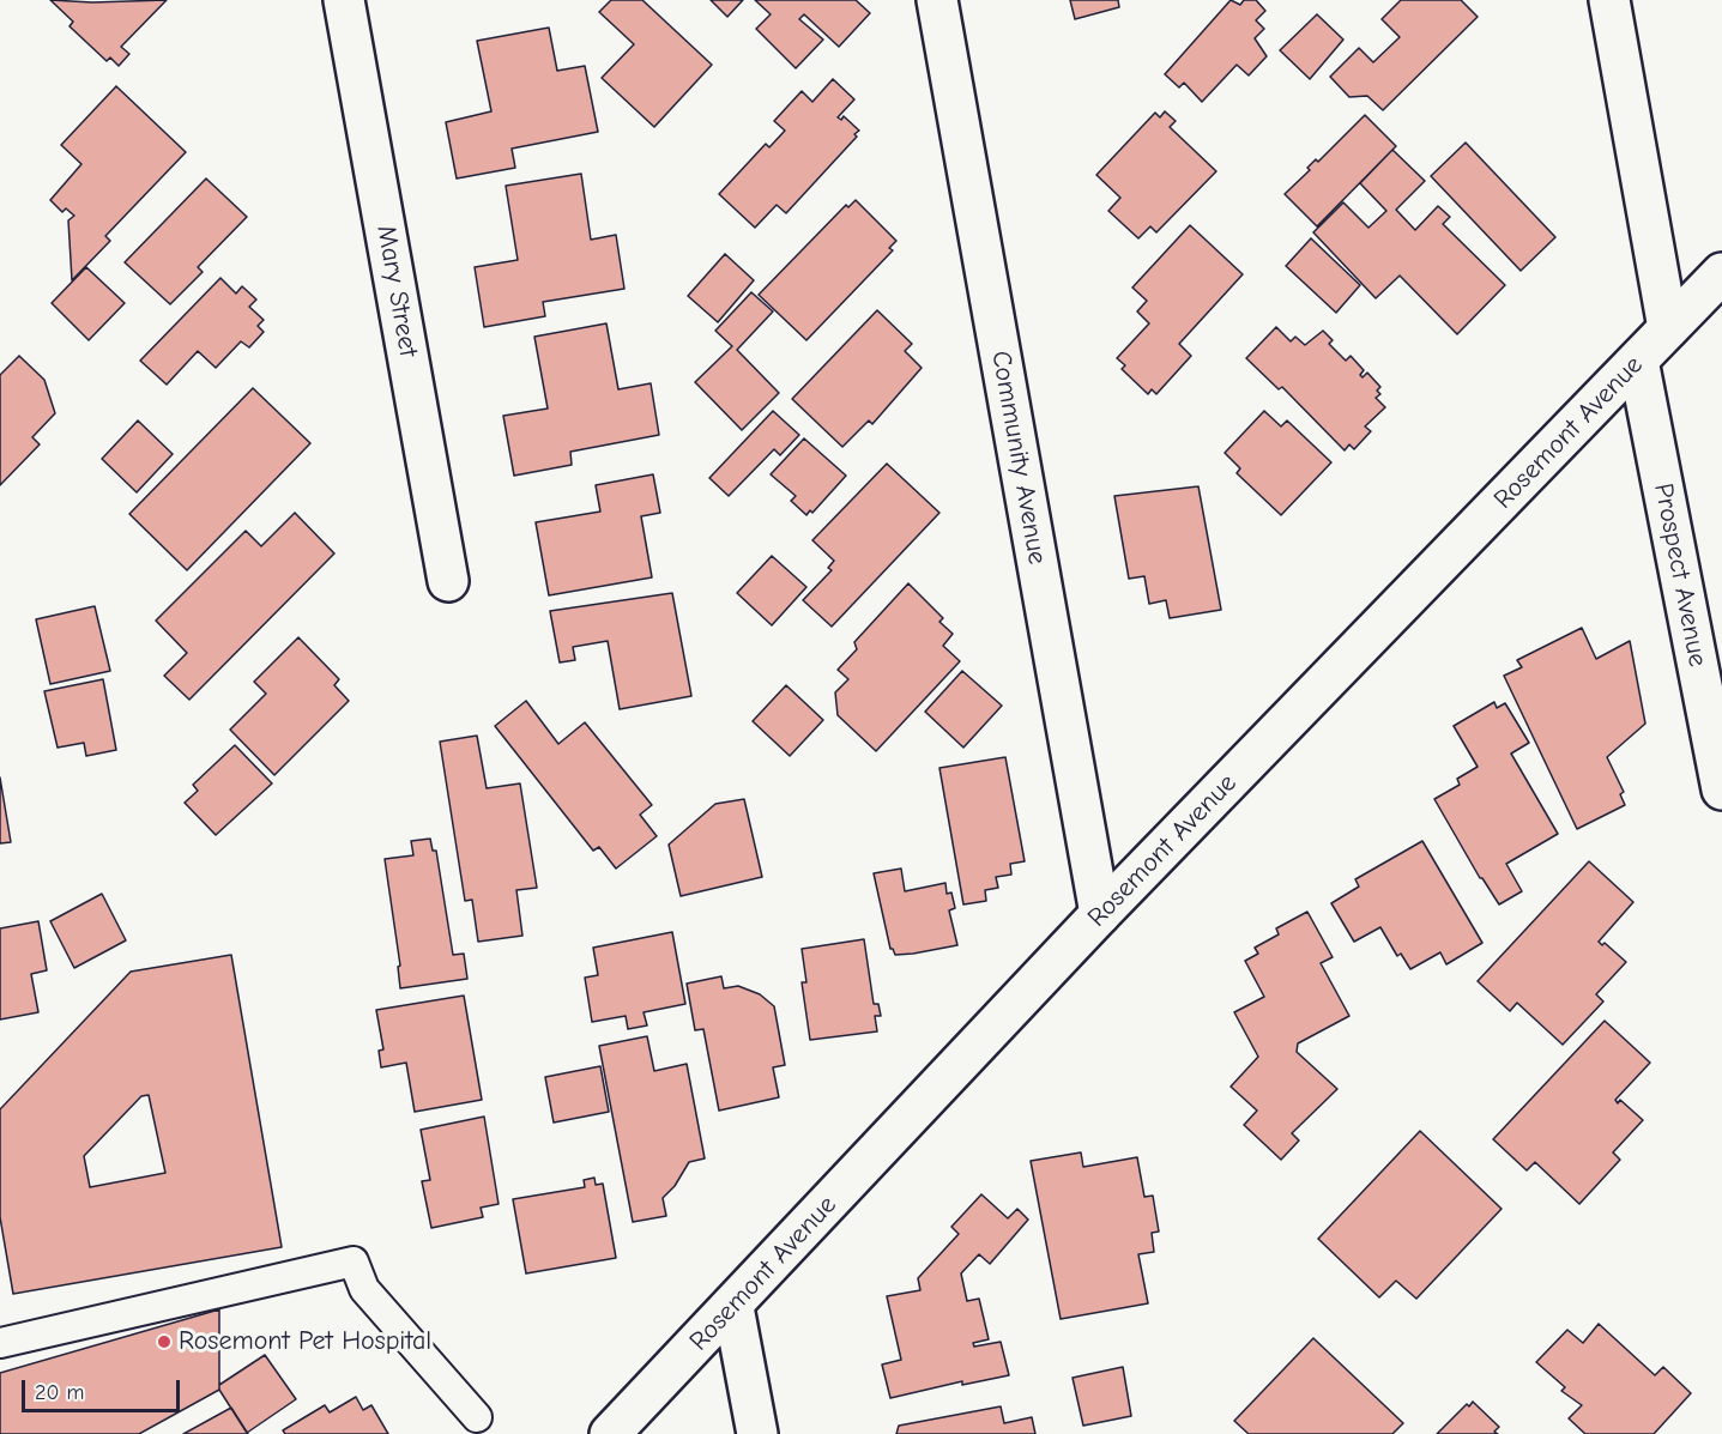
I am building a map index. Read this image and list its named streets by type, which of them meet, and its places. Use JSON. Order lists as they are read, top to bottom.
{
  "streets": {
    "street": [
      "Mary Street",
      "Rosemont Avenue",
      "Community Avenue",
      "Prospect Avenue"
    ]
  },
  "crossings": [
    ["Rosemont Avenue", "Community Avenue"],
    ["Rosemont Avenue", "Prospect Avenue"]
  ],
  "places": ["Rosemont Pet Hospital"],
  "scale_bar": "20 m"
}
